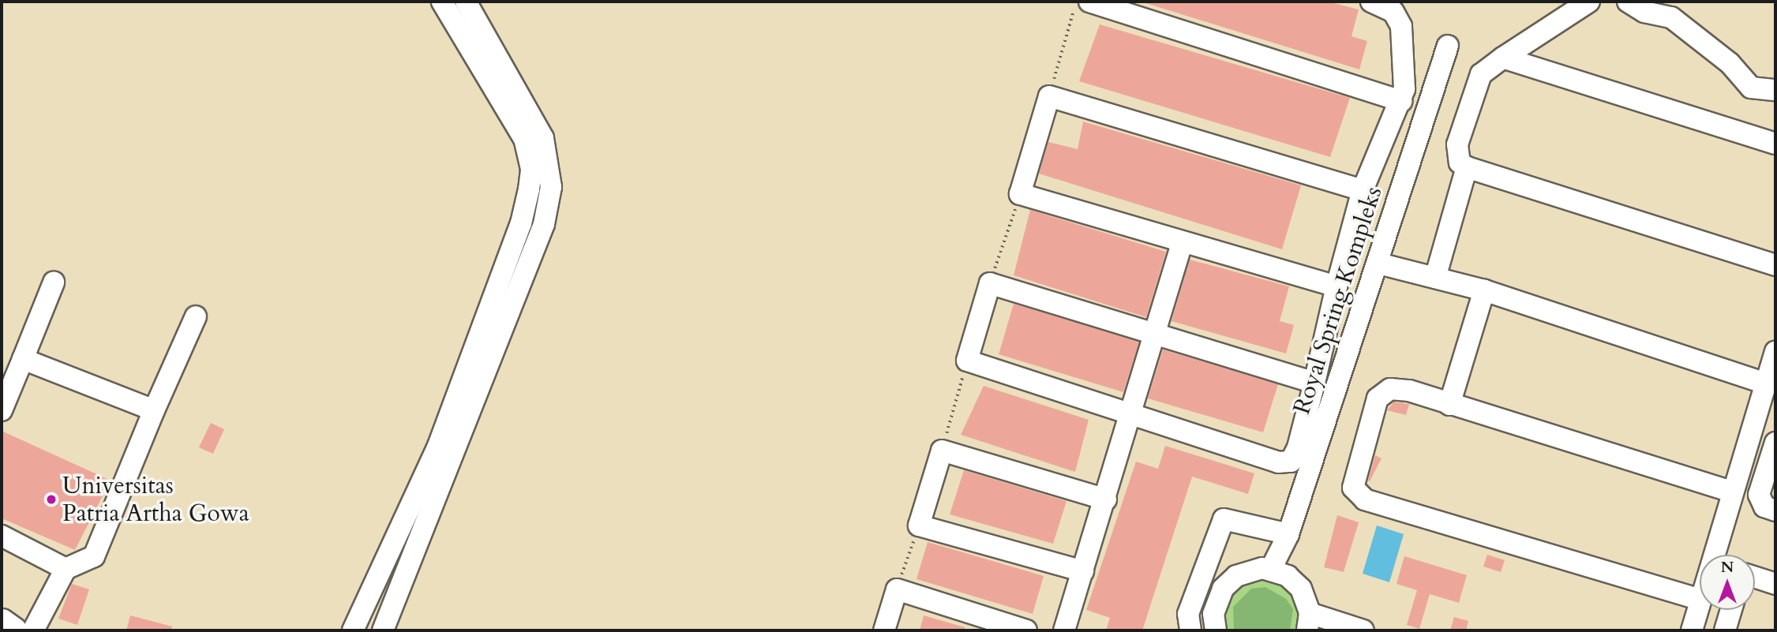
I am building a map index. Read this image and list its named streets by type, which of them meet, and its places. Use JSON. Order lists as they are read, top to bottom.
{
  "streets": {
    "street": ["Royal Spring Kompleks"]
  },
  "places": ["Universitas Patria Artha Gowa"],
  "north": "top"
}
